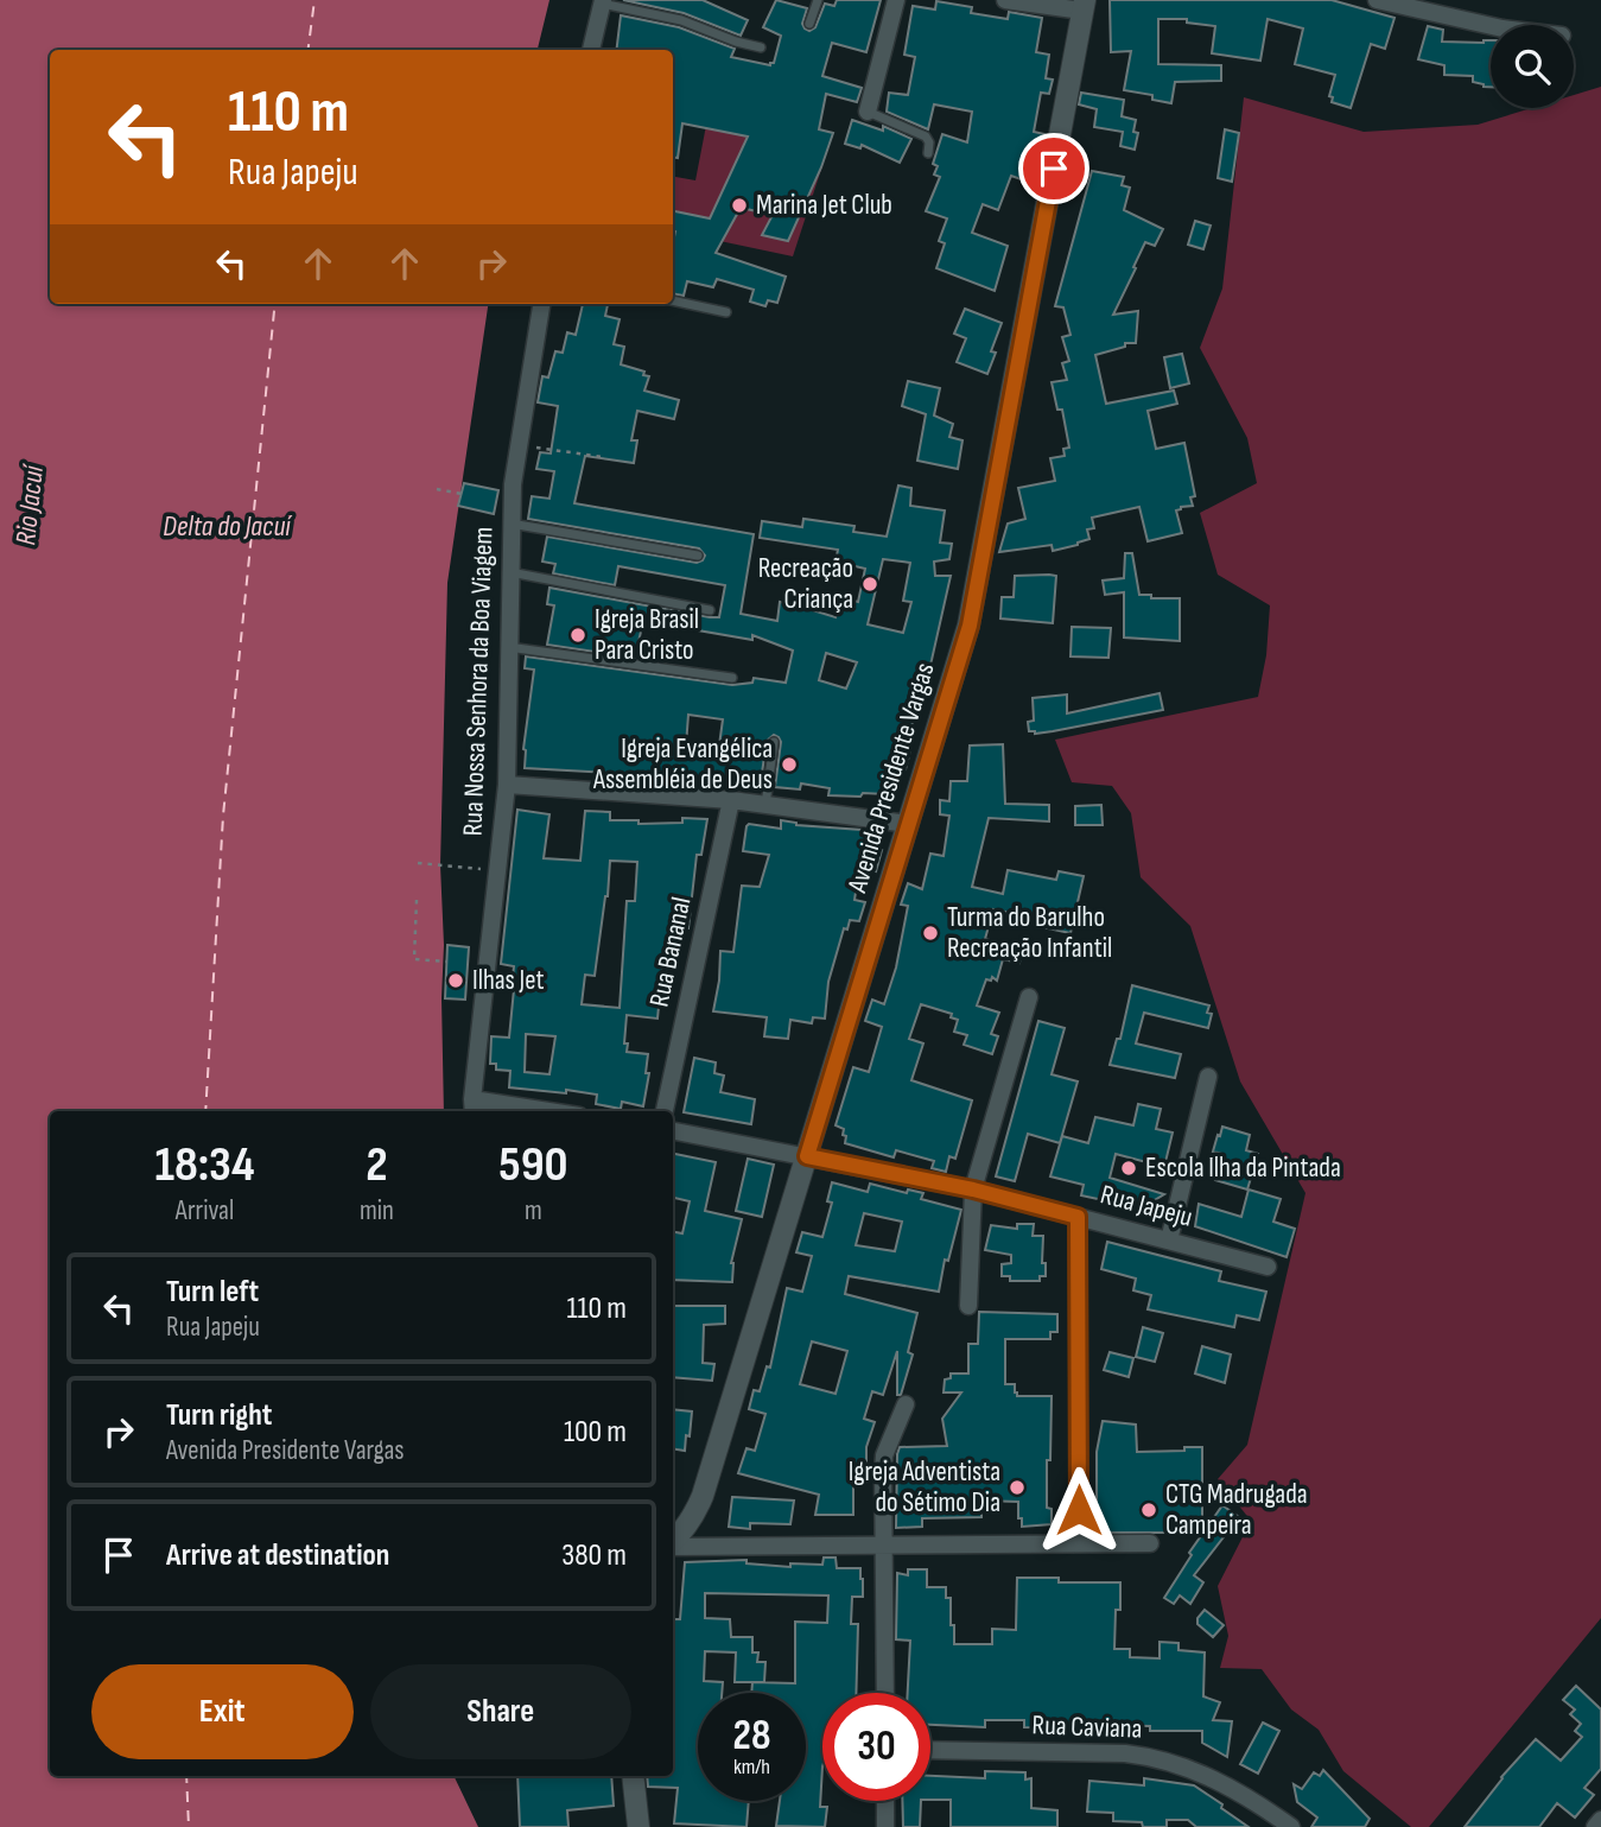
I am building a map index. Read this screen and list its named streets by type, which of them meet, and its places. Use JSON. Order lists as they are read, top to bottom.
{
  "streets": {
    "street": [
      "Rua Nossa Senhora da Boa Viagem",
      "Avenida Presidente Vargas",
      "Rua Bananal",
      "Rua Japeju",
      "Rua Caviana"
    ]
  },
  "crossings": [
    ["Avenida Presidente Vargas", "Rua Japeju"]
  ],
  "water": ["Rio Jacuí", "Delta do Jacuí"],
  "places": [
    "Marina Jet Club",
    "Recreação Criança",
    "Igreja Brasil Para Cristo",
    "Igreja Evangélica Assembléia de Deus",
    "Turma do Barulho Recreação Infantil",
    "Ilhas Jet",
    "Escola Ilha da Pintada",
    "Igreja Adventista do Sétimo Dia",
    "CTG Madrugada Campeira"
  ],
  "page": {
    "turn": ["110 m", "Rua Japeju"],
    "eta": [
      "18:34",
      "Arrival",
      "2",
      "min",
      "590",
      "m"
    ],
    "list": [
      {
        "name": "Turn left",
        "note": "Rua Japeju",
        "value": "110 m"
      },
      {
        "name": "Turn right",
        "note": "Avenida Presidente Vargas",
        "value": "100 m"
      },
      {
        "name": "Arrive at destination",
        "value": "380 m"
      }
    ],
    "buttons": ["Exit", "Share"],
    "speed": "28 km/h",
    "limit": "30"
  }
}
